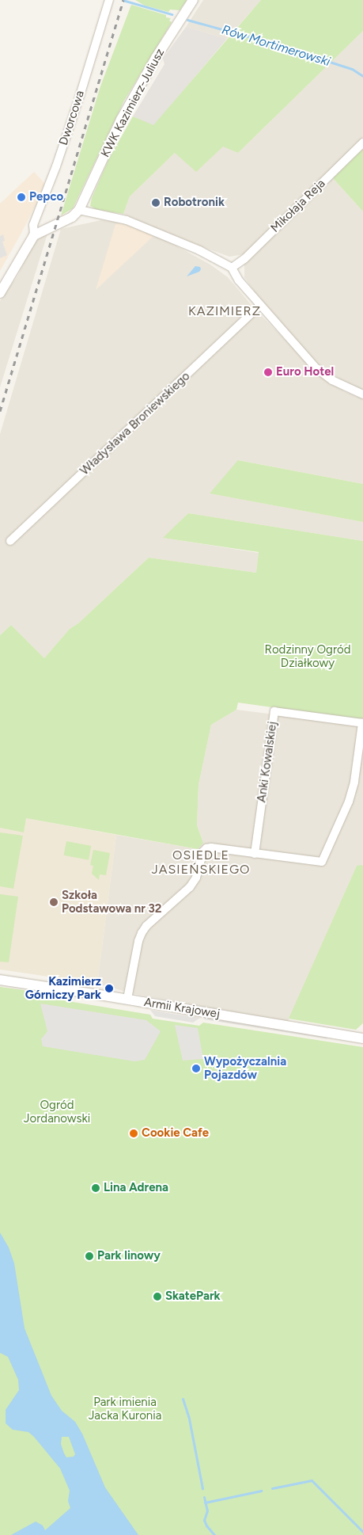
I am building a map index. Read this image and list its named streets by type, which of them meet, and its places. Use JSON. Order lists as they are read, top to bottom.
{
  "streets": {
    "street": [
      "KWK Kazimierz-Juliusz",
      "Dworcowa",
      "Mikołaja Reja",
      "Władysława Broniewskiego",
      "Anki Kowalskiej",
      "Armii Krajowej"
    ]
  },
  "crossings": [
    ["Anki Kowalskiej", "Armii Krajowej"]
  ],
  "districts": ["KAZIMIERZ", "OSIEDLE JASIEŃSKIEGO"],
  "water": ["Rów Mortimerowski"],
  "parks": ["Rodzinny Ogród Działkowy", "Ogród Jordanowski", "Park imienia Jacka Kuronia"],
  "places": [
    "Pepco",
    "Robotronik",
    "Euro Hotel",
    "Szkoła Podstawowa nr 32",
    "Kazimierz Górniczy Park",
    "Wypożyczalnia Pojazdów",
    "Cookie Cafe",
    "Lina Adrena",
    "Park linowy",
    "SkatePark"
  ]
}
